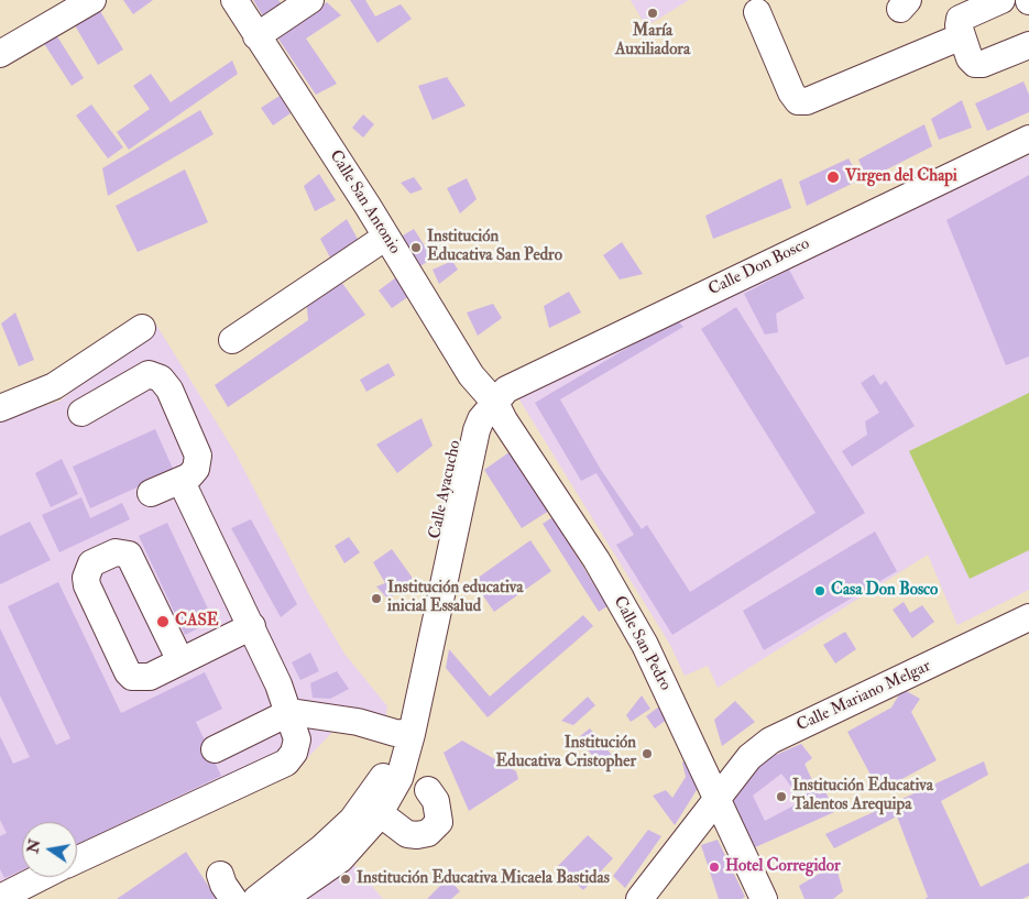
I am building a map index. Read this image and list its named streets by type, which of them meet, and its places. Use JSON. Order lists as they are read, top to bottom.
{
  "streets": {
    "street": [
      "Calle San Antonio",
      "Calle Don Bosco",
      "Calle Ayacucho",
      "Calle San Pedro",
      "Calle Mariano Melgar"
    ]
  },
  "crossings": [
    ["Calle San Antonio", "Calle Don Bosco"],
    ["Calle San Antonio", "Calle Ayacucho"],
    ["Calle San Antonio", "Calle San Pedro"],
    ["Calle Don Bosco", "Calle Ayacucho"],
    ["Calle Don Bosco", "Calle San Pedro"],
    ["Calle Ayacucho", "Calle San Pedro"],
    ["Calle San Pedro", "Calle Mariano Melgar"]
  ],
  "places": [
    "María Auxiliadora",
    "Virgen del Chapi",
    "Institución Educativa San Pedro",
    "Casa Don Bosco",
    "Institución educativa inicial Essalud",
    "CASE",
    "Institución Educativa Cristopher",
    "Institución Educativa Talentos Arequipa",
    "Hotel Corregidor",
    "Institución Educativa Micaela Bastidas"
  ],
  "north": "left"
}
